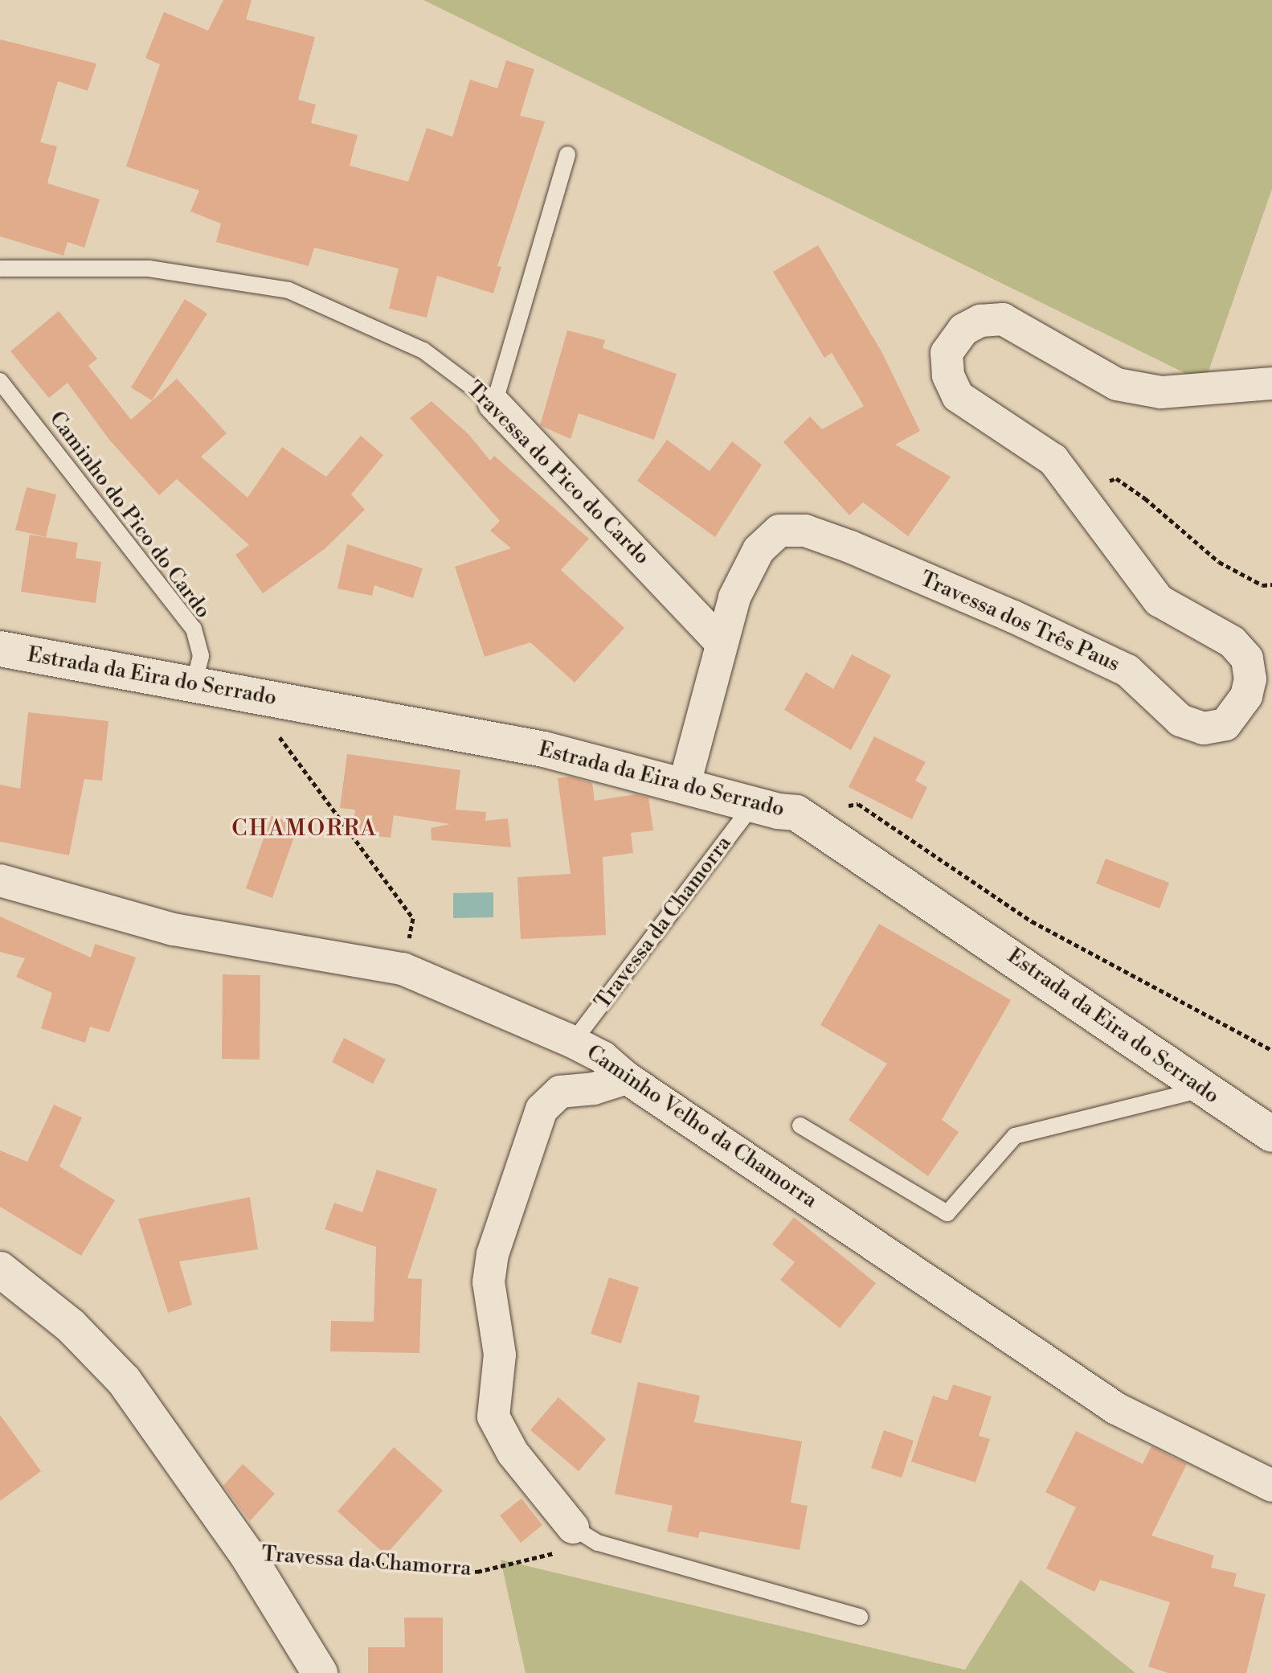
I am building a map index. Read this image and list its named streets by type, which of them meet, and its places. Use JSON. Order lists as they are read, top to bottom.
{
  "streets": {
    "main road": ["Estrada da Eira do Serrado"],
    "street": ["Travessa do Pico do Cardo", "Travessa dos Três Paus", "Caminho Velho da Chamorra"],
    "lane": ["Caminho do Pico do Cardo", "Travessa da Chamorra"]
  },
  "crossings": [
    ["Travessa do Pico do Cardo", "Travessa dos Três Paus"],
    ["Caminho do Pico do Cardo", "Estrada da Eira do Serrado"],
    ["Travessa dos Três Paus", "Estrada da Eira do Serrado"],
    ["Estrada da Eira do Serrado", "Travessa da Chamorra"],
    ["Travessa da Chamorra", "Caminho Velho da Chamorra"]
  ],
  "districts": ["CHAMORRA"]
}
